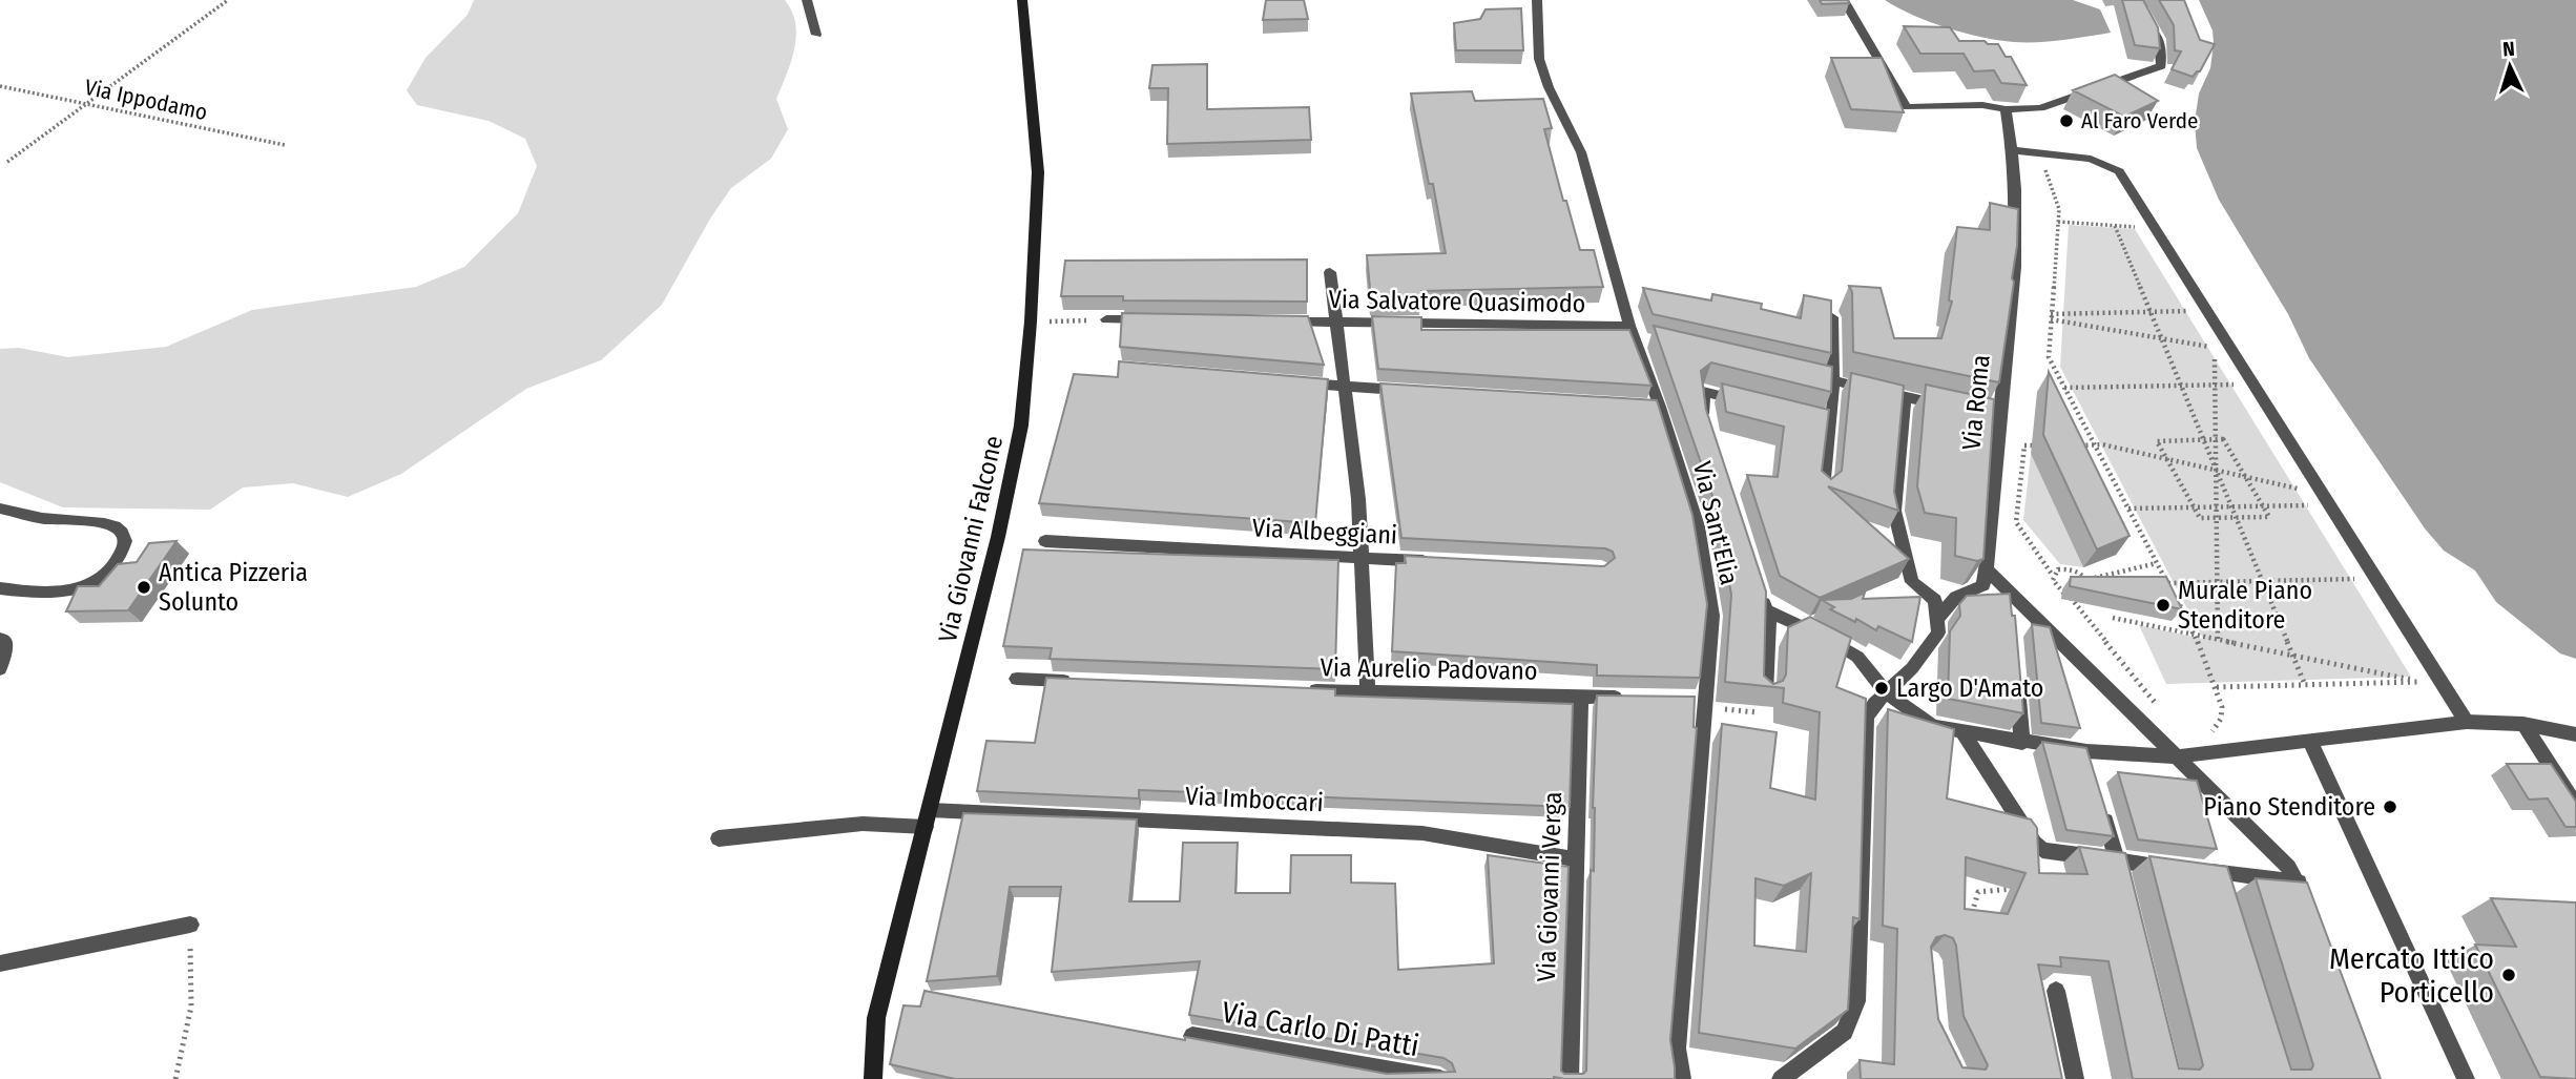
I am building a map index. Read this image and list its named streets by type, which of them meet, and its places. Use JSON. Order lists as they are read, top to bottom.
{
  "streets": {
    "street": [
      "Via Salvatore Quasimodo",
      "Via Roma",
      "Via Sant'Elia",
      "Via Albeggiani",
      "Via Giovanni Falcone",
      "Via Aurelio Padovano",
      "Via Imboccari",
      "Via Giovanni Verga",
      "Via Carlo Di Patti"
    ],
    "path": ["Via Ippodamo"]
  },
  "crossings": [
    ["Via Salvatore Quasimodo", "Via Sant'Elia"],
    ["Via Giovanni Falcone", "Via Imboccari"],
    ["Via Aurelio Padovano", "Via Giovanni Verga"],
    ["Via Imboccari", "Via Giovanni Verga"]
  ],
  "places": [
    "Al Faro Verde",
    "Antica Pizzeria Solunto",
    "Murale Piano Stenditore",
    "Largo D'Amato",
    "Piano Stenditore",
    "Mercato Ittico Porticello"
  ],
  "north": "top"
}
